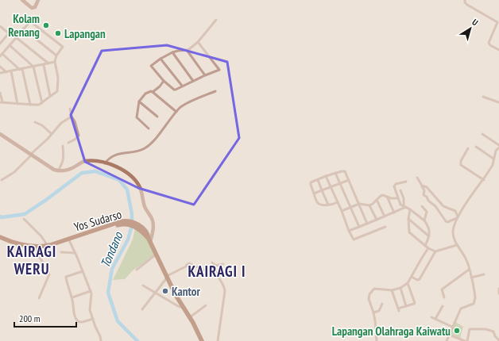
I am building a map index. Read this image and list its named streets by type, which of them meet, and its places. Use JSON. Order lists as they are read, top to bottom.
{
  "streets": {
    "highway": ["Yos Sudarso"]
  },
  "districts": ["KAIRAGI WERU", "KAIRAGI I"],
  "water": ["Tondano"],
  "places": [
    "Kolam Renang",
    "Lapangan",
    "Kantor",
    "Lapangan Olahraga Kaiwatu"
  ],
  "scale_bar": "200 m",
  "north": "top right"
}
